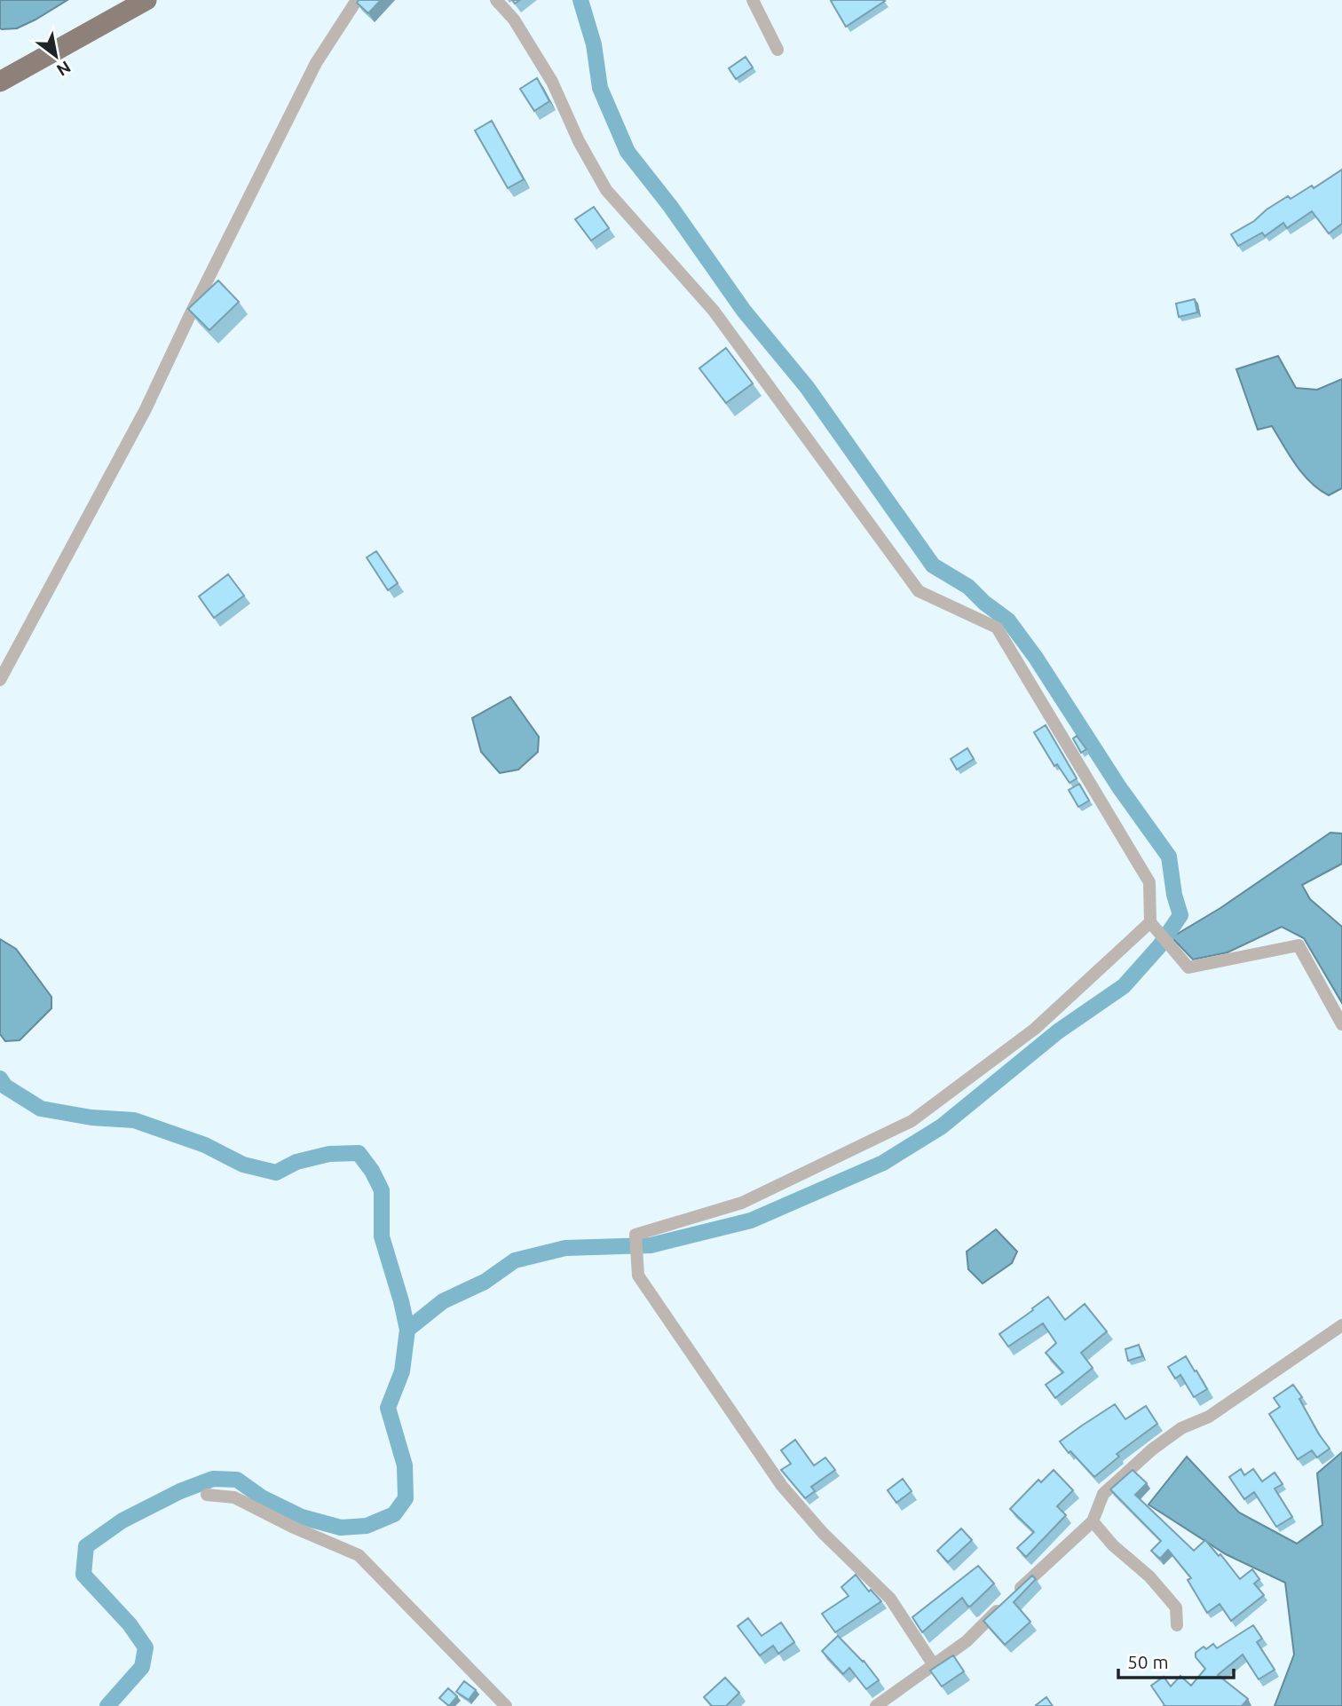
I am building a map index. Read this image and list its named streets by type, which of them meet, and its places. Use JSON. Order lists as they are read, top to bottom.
{
  "scale_bar": "50 m",
  "north": "bottom right"
}
